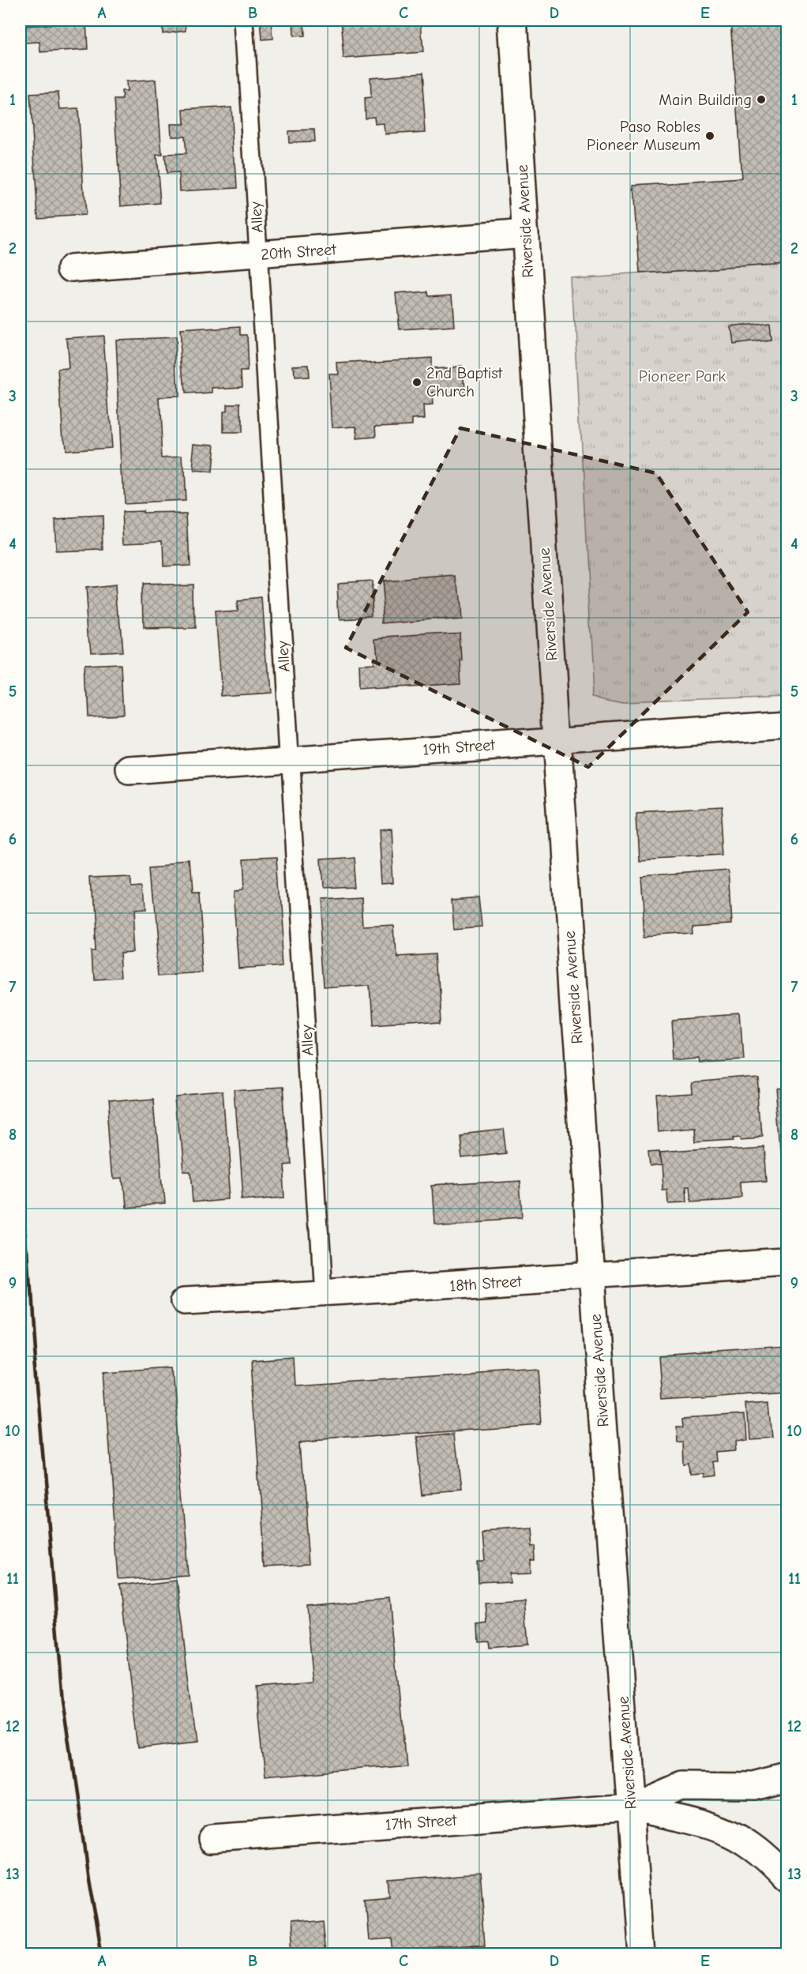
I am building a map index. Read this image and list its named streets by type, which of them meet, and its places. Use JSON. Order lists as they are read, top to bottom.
{
  "streets": {
    "main road": [
      "Riverside Avenue",
      "20th Street",
      "19th Street",
      "18th Street",
      "17th Street"
    ],
    "lane": ["Alley"]
  },
  "crossings": [
    ["Alley", "20th Street"],
    ["Alley", "19th Street"],
    ["Alley", "18th Street"],
    ["Riverside Avenue", "20th Street"],
    ["Riverside Avenue", "19th Street"],
    ["Riverside Avenue", "18th Street"],
    ["Riverside Avenue", "17th Street"]
  ],
  "parks": ["Pioneer Park"],
  "places": ["Main Building", "Paso Robles Pioneer Museum", "2nd Baptist Church"],
  "grid": {
    "columns": [
      "A",
      "B",
      "C",
      "D",
      "E"
    ],
    "rows": [
      "1",
      "2",
      "3",
      "4",
      "5",
      "6",
      "7",
      "8",
      "9",
      "10",
      "11",
      "12",
      "13"
    ]
  }
}
